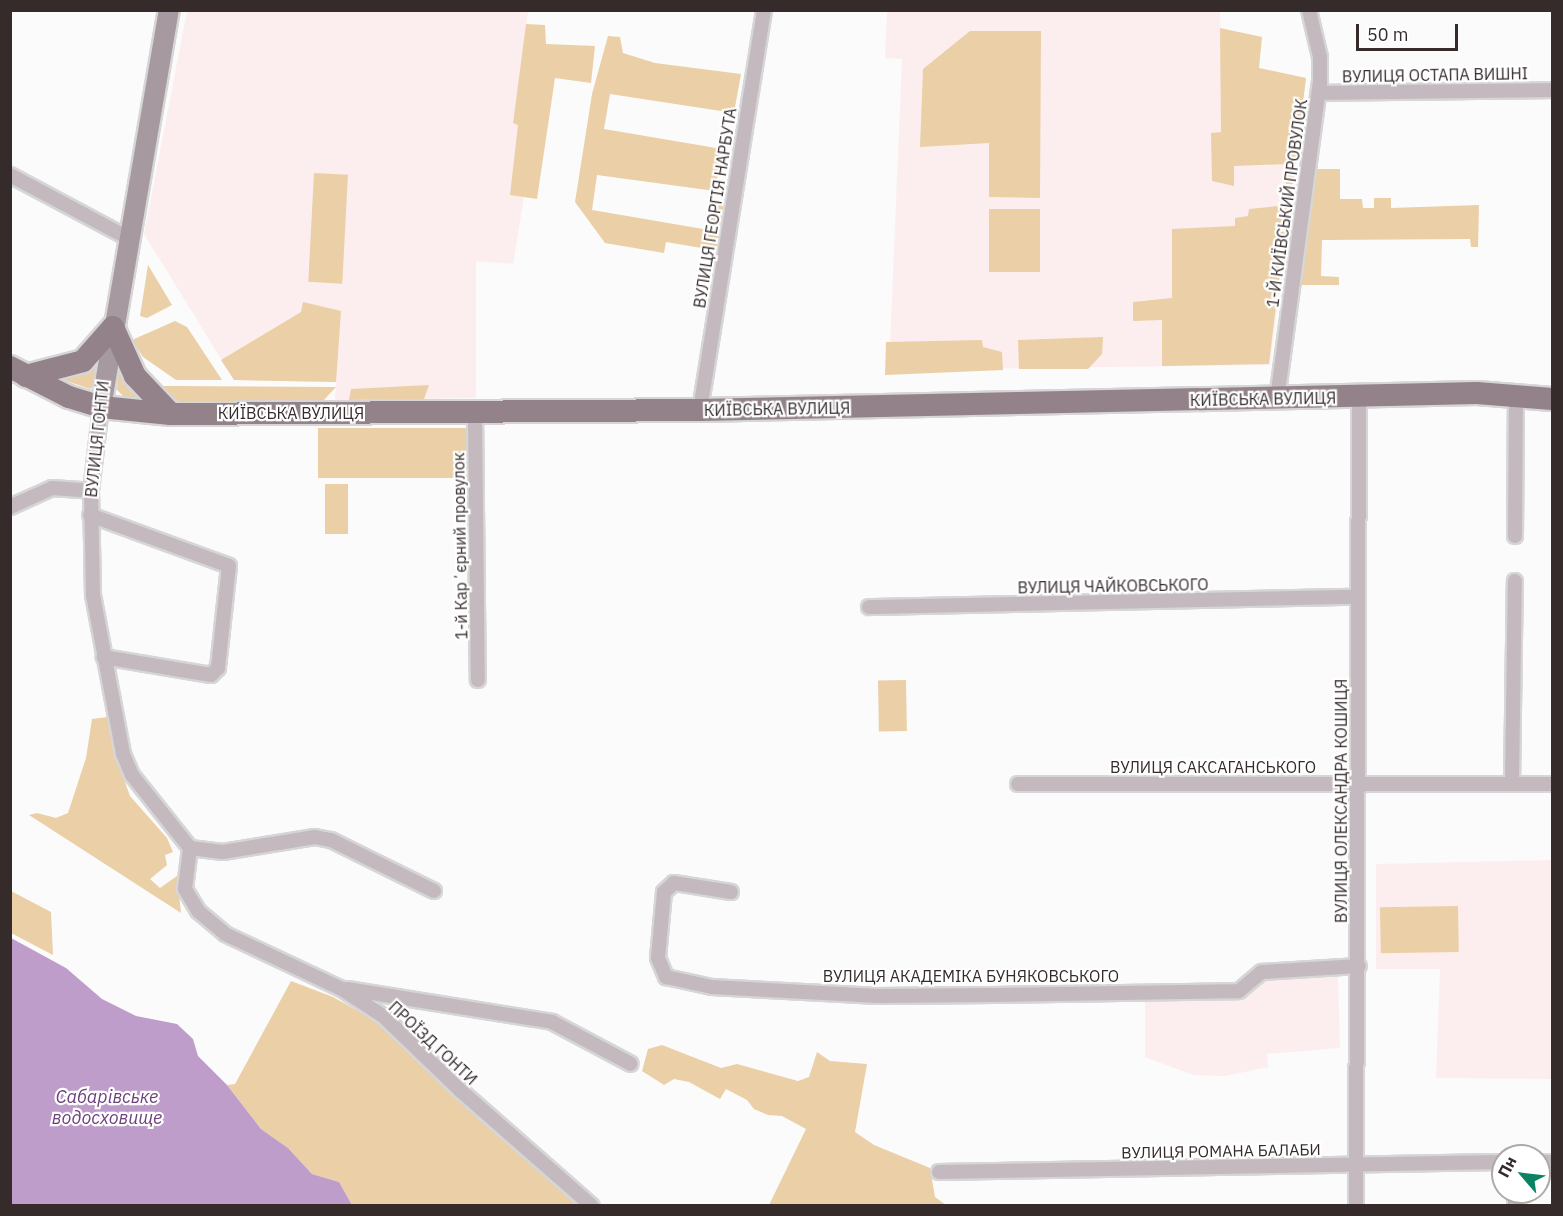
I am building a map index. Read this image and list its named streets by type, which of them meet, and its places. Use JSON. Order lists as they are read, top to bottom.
{
  "streets": {
    "main road": ["КИЇВСЬКА ВУЛИЦЯ"],
    "street": [
      "ВУЛИЦЯ ОСТАПА ВИШНІ",
      "1-Й КИЇВСЬКИЙ ПРОВУЛОК",
      "ВУЛИЦЯ ГЕОРГІЯ НАРБУТА",
      "ВУЛИЦЯ ГОНТИ",
      "1-й Карʼєрний провулок",
      "ВУЛИЦЯ ЧАЙКОВСЬКОГО",
      "ВУЛИЦЯ САКСАГАНСЬКОГО",
      "ВУЛИЦЯ ОЛЕКСАНДРА КОШИЦЯ",
      "ВУЛИЦЯ АКАДЕМІКА БУНЯКОВСЬКОГО",
      "ПРОЇЗД ГОНТИ",
      "ВУЛИЦЯ РОМАНА БАЛАБИ"
    ]
  },
  "crossings": [
    ["ВУЛИЦЯ ОСТАПА ВИШНІ", "1-Й КИЇВСЬКИЙ ПРОВУЛОК"],
    ["1-Й КИЇВСЬКИЙ ПРОВУЛОК", "КИЇВСЬКА ВУЛИЦЯ"],
    ["ВУЛИЦЯ ГЕОРГІЯ НАРБУТА", "КИЇВСЬКА ВУЛИЦЯ"],
    ["КИЇВСЬКА ВУЛИЦЯ", "ВУЛИЦЯ ГОНТИ"],
    ["КИЇВСЬКА ВУЛИЦЯ", "1-й Карʼєрний провулок"],
    ["КИЇВСЬКА ВУЛИЦЯ", "ВУЛИЦЯ ОЛЕКСАНДРА КОШИЦЯ"],
    ["ВУЛИЦЯ ГОНТИ", "ПРОЇЗД ГОНТИ"],
    ["ВУЛИЦЯ ЧАЙКОВСЬКОГО", "ВУЛИЦЯ ОЛЕКСАНДРА КОШИЦЯ"],
    ["ВУЛИЦЯ САКСАГАНСЬКОГО", "ВУЛИЦЯ ОЛЕКСАНДРА КОШИЦЯ"],
    ["ВУЛИЦЯ ОЛЕКСАНДРА КОШИЦЯ", "ВУЛИЦЯ АКАДЕМІКА БУНЯКОВСЬКОГО"],
    ["ВУЛИЦЯ ОЛЕКСАНДРА КОШИЦЯ", "ВУЛИЦЯ РОМАНА БАЛАБИ"]
  ],
  "water": ["Сабарівське водосховище"],
  "scale_bar": "50 m",
  "north": "top left"
}
